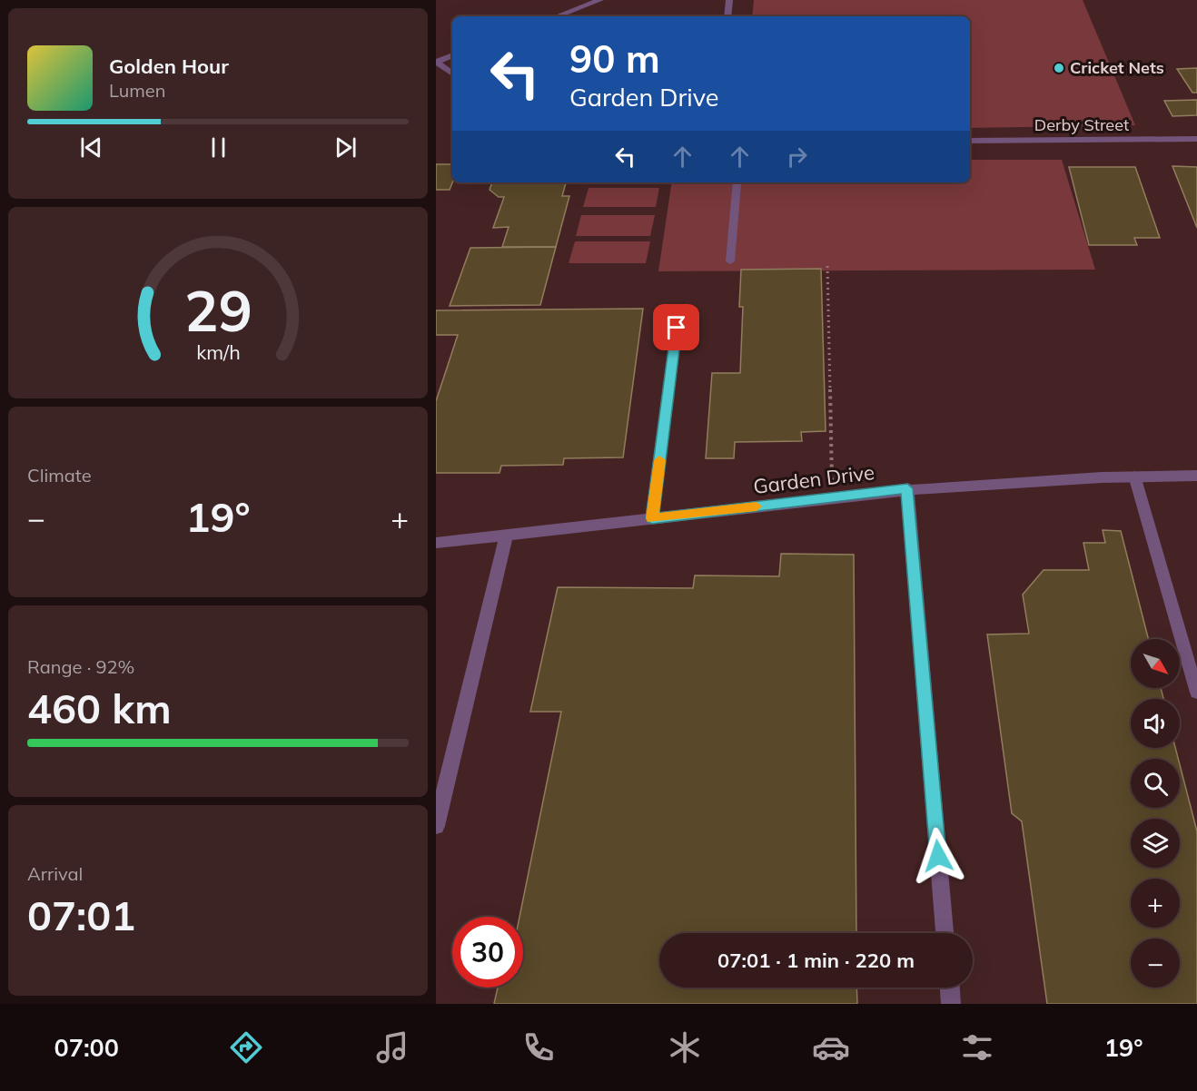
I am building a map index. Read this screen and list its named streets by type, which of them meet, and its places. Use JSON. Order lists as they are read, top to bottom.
{
  "streets": {
    "street": ["Derby Street", "Garden Drive"]
  },
  "places": ["Cricket Nets"],
  "north": "bottom right",
  "page": {
    "turn": ["90 m", "Garden Drive"],
    "song": ["Golden Hour", "Lumen"],
    "tile": [
      "Climate",
      ["Range · 92%", "460 km"],
      ["Arrival", "07:01"]
    ],
    "heat": ["−", "19°", "+"],
    "map_buttons": ["+", "−"],
    "limit": "30",
    "trip": "07:01 · 1 min · 220 m",
    "tabs": ["07:00", "19°"],
    "gauge": ["29", "km/h"]
  }
}
